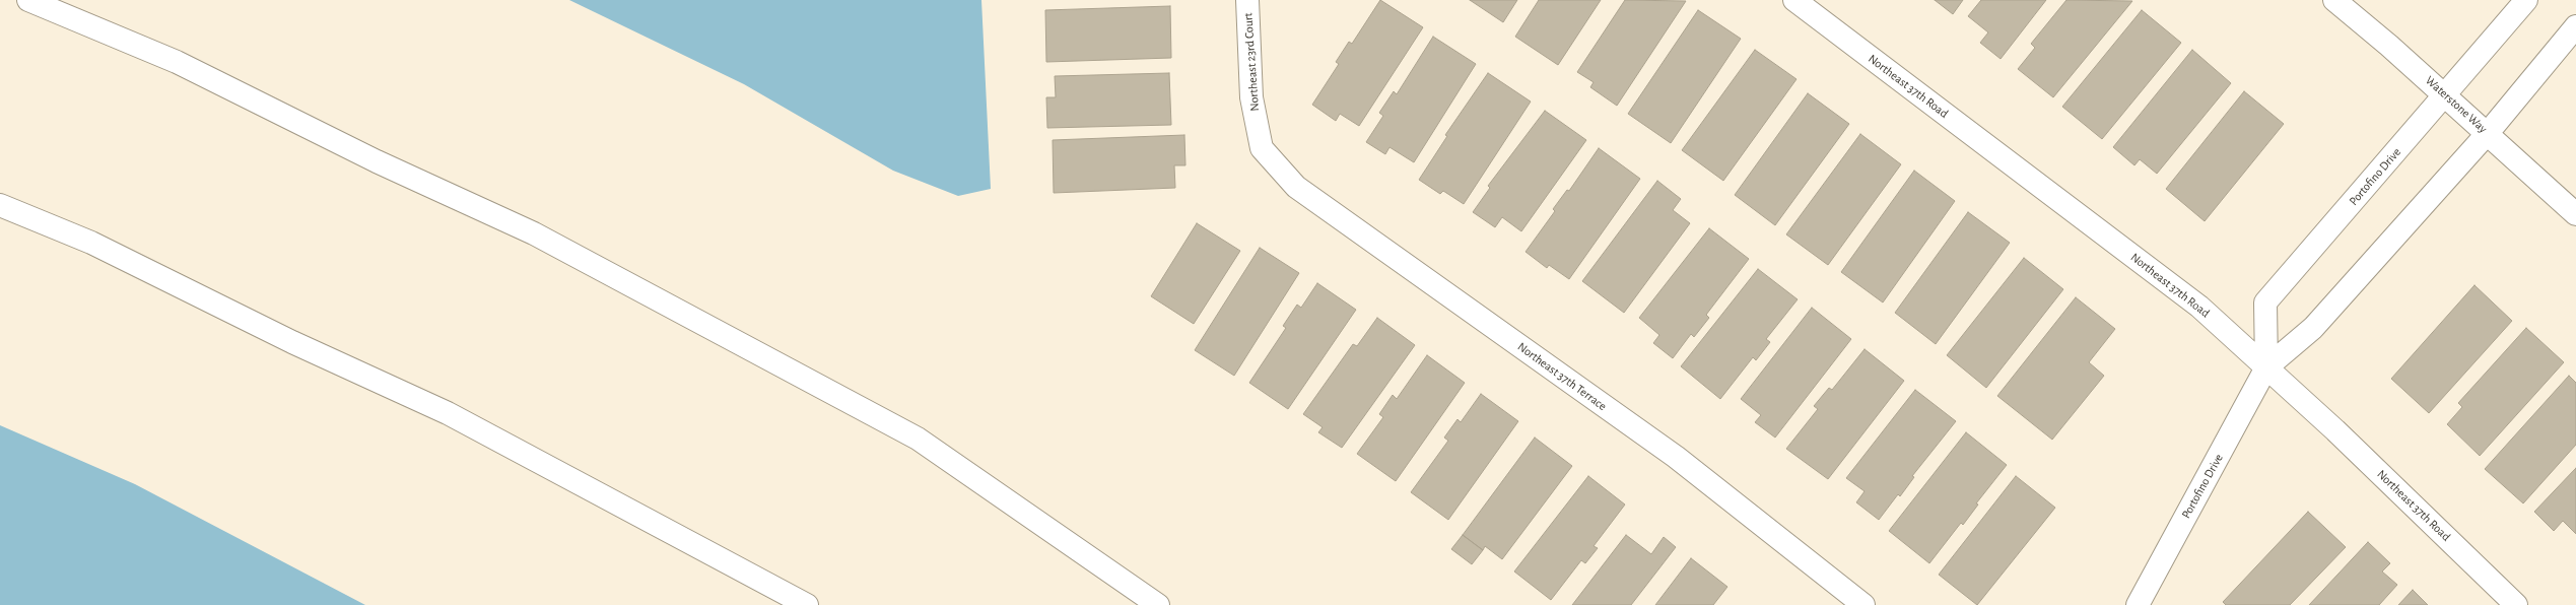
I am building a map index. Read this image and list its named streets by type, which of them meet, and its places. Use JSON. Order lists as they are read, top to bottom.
{
  "streets": {
    "main road": [
      "Northeast 23rd Court",
      "Northeast 37th Road",
      "Waterstone Way",
      "Portofino Drive",
      "Northeast 37th Terrace"
    ]
  },
  "crossings": [
    ["Northeast 23rd Court", "Northeast 37th Terrace"],
    ["Northeast 37th Road", "Portofino Drive"],
    ["Waterstone Way", "Portofino Drive"]
  ]
}
